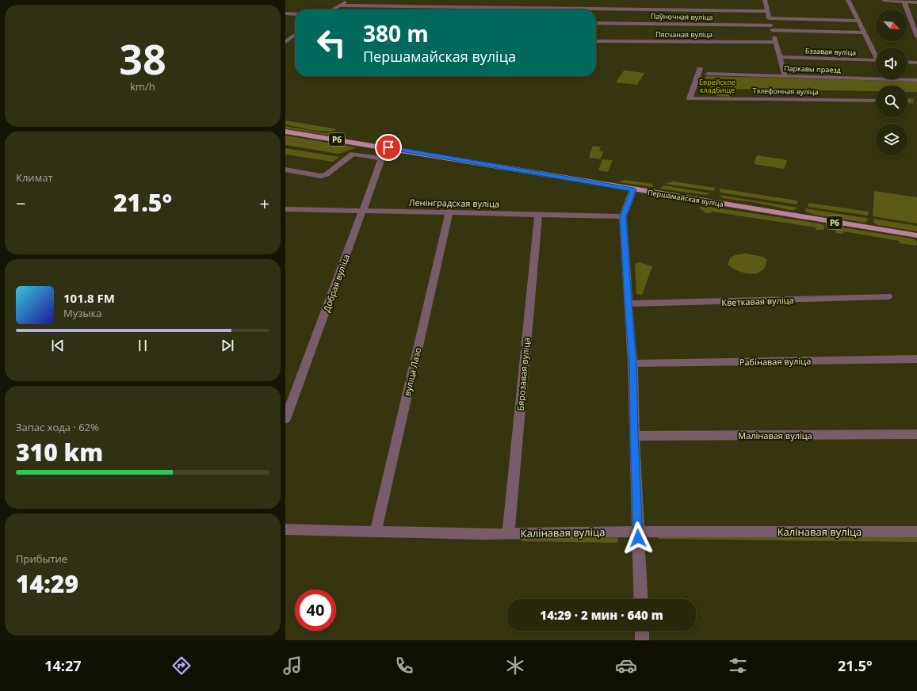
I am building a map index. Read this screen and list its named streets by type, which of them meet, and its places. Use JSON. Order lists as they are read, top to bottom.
{
  "streets": {
    "main road": ["Р6", "Першамайская вуліца"],
    "street": [
      "Паўночная вуліца",
      "Пясчаная вуліца",
      "Бэзавая вуліца",
      "Паркавы праезд",
      "Тэлефонная вуліца",
      "Ленінградская вуліца",
      "Добрая вуліца",
      "Кветкавая вуліца",
      "Рабінавая вуліца",
      "вуліца Лазо",
      "Бярозавая вуліца",
      "Малінавая вуліца",
      "Калінавая вуліца"
    ]
  },
  "crossings": [
    ["Першамайская вуліца", "Добрая вуліца"],
    ["Ленінградская вуліца", "Добрая вуліца"],
    ["Ленінградская вуліца", "вуліца Лазо"],
    ["Ленінградская вуліца", "Бярозавая вуліца"],
    ["вуліца Лазо", "Калінавая вуліца"],
    ["Бярозавая вуліца", "Калінавая вуліца"]
  ],
  "parks": ["Еврейское кладбище"],
  "north": "bottom right",
  "page": {
    "tile": [
      ["38", "km/h"],
      "Климат",
      ["Запас хода · 62%", "310 km"],
      ["Прибытие", "14:29"]
    ],
    "turn": ["380 m", "Першамайская вуліца"],
    "heat": ["−", "21.5°", "+"],
    "song": ["101.8 FM", "Музыка"],
    "limit": "40",
    "trip": "14:29 · 2 мин · 640 m",
    "tabs": ["14:27", "21.5°"]
  }
}
